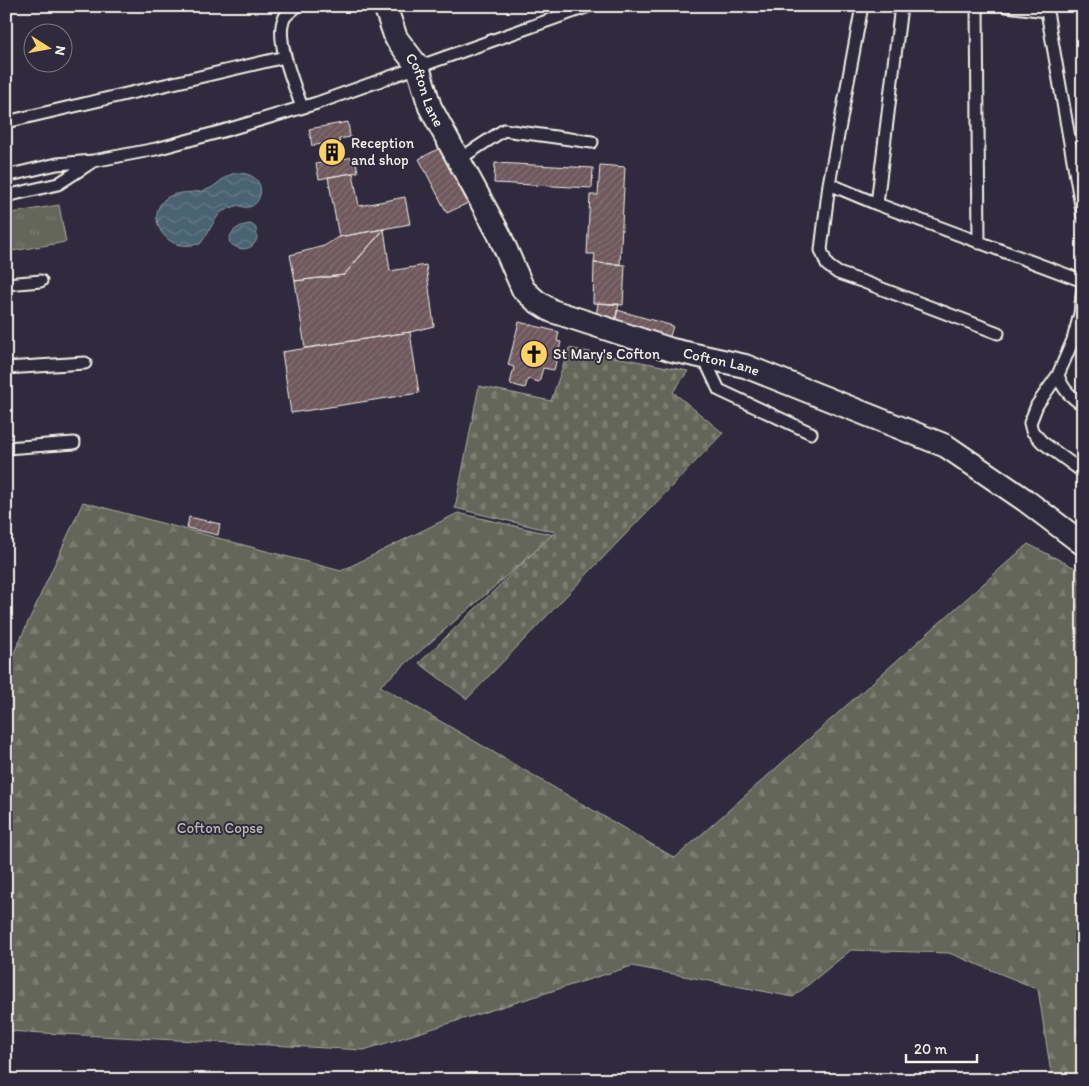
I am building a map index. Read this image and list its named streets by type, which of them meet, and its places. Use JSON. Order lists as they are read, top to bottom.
{
  "streets": {
    "street": ["Cofton Lane"]
  },
  "parks": ["Cofton Copse"],
  "places": {
    "building": ["Reception and shop"],
    "church": ["St Mary's Cofton"]
  },
  "scale_bar": "20 m",
  "north": "right"
}
